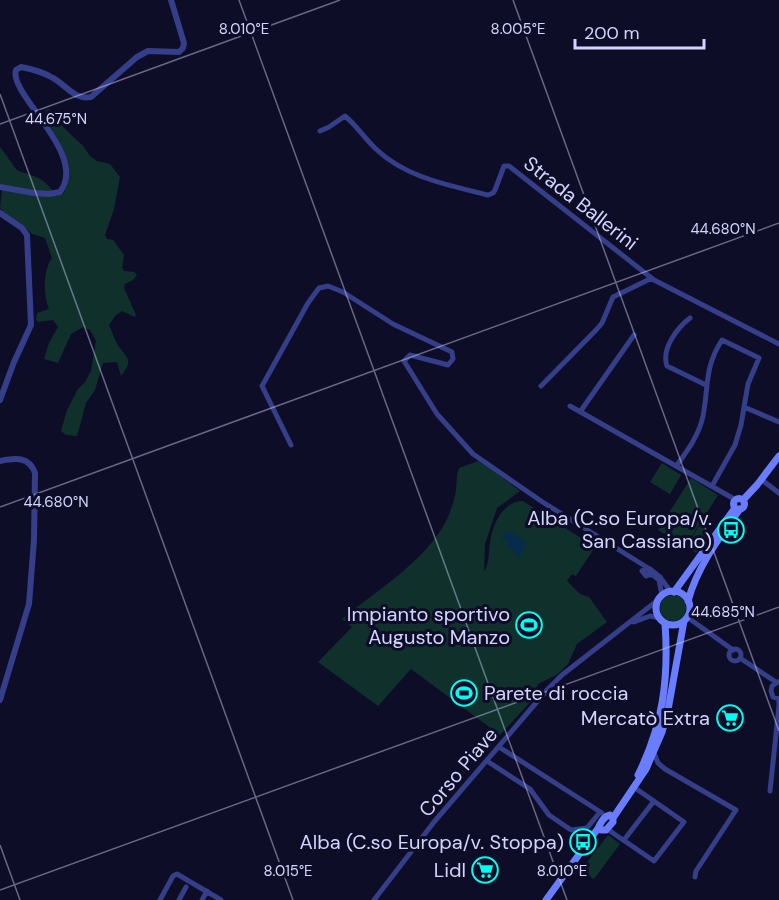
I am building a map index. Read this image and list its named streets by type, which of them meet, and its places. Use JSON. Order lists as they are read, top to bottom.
{
  "streets": {
    "street": ["Strada Ballerini", "Corso Piave"]
  },
  "places": {
    "bus stop": ["Alba (C.so Europa/v. San Cassiano)", "Alba (C.so Europa/v. Stoppa)"],
    "sports": ["Impianto sportivo Augusto Manzo", "Parete di roccia"],
    "supermarket": ["Mercatò Extra", "Lidl"]
  },
  "scale_bar": "200 m",
  "coordinates": [
    "8.005°E",
    "8.010°E",
    "44.675°N",
    "44.680°N",
    "44.685°N",
    "8.015°E"
  ]
}
